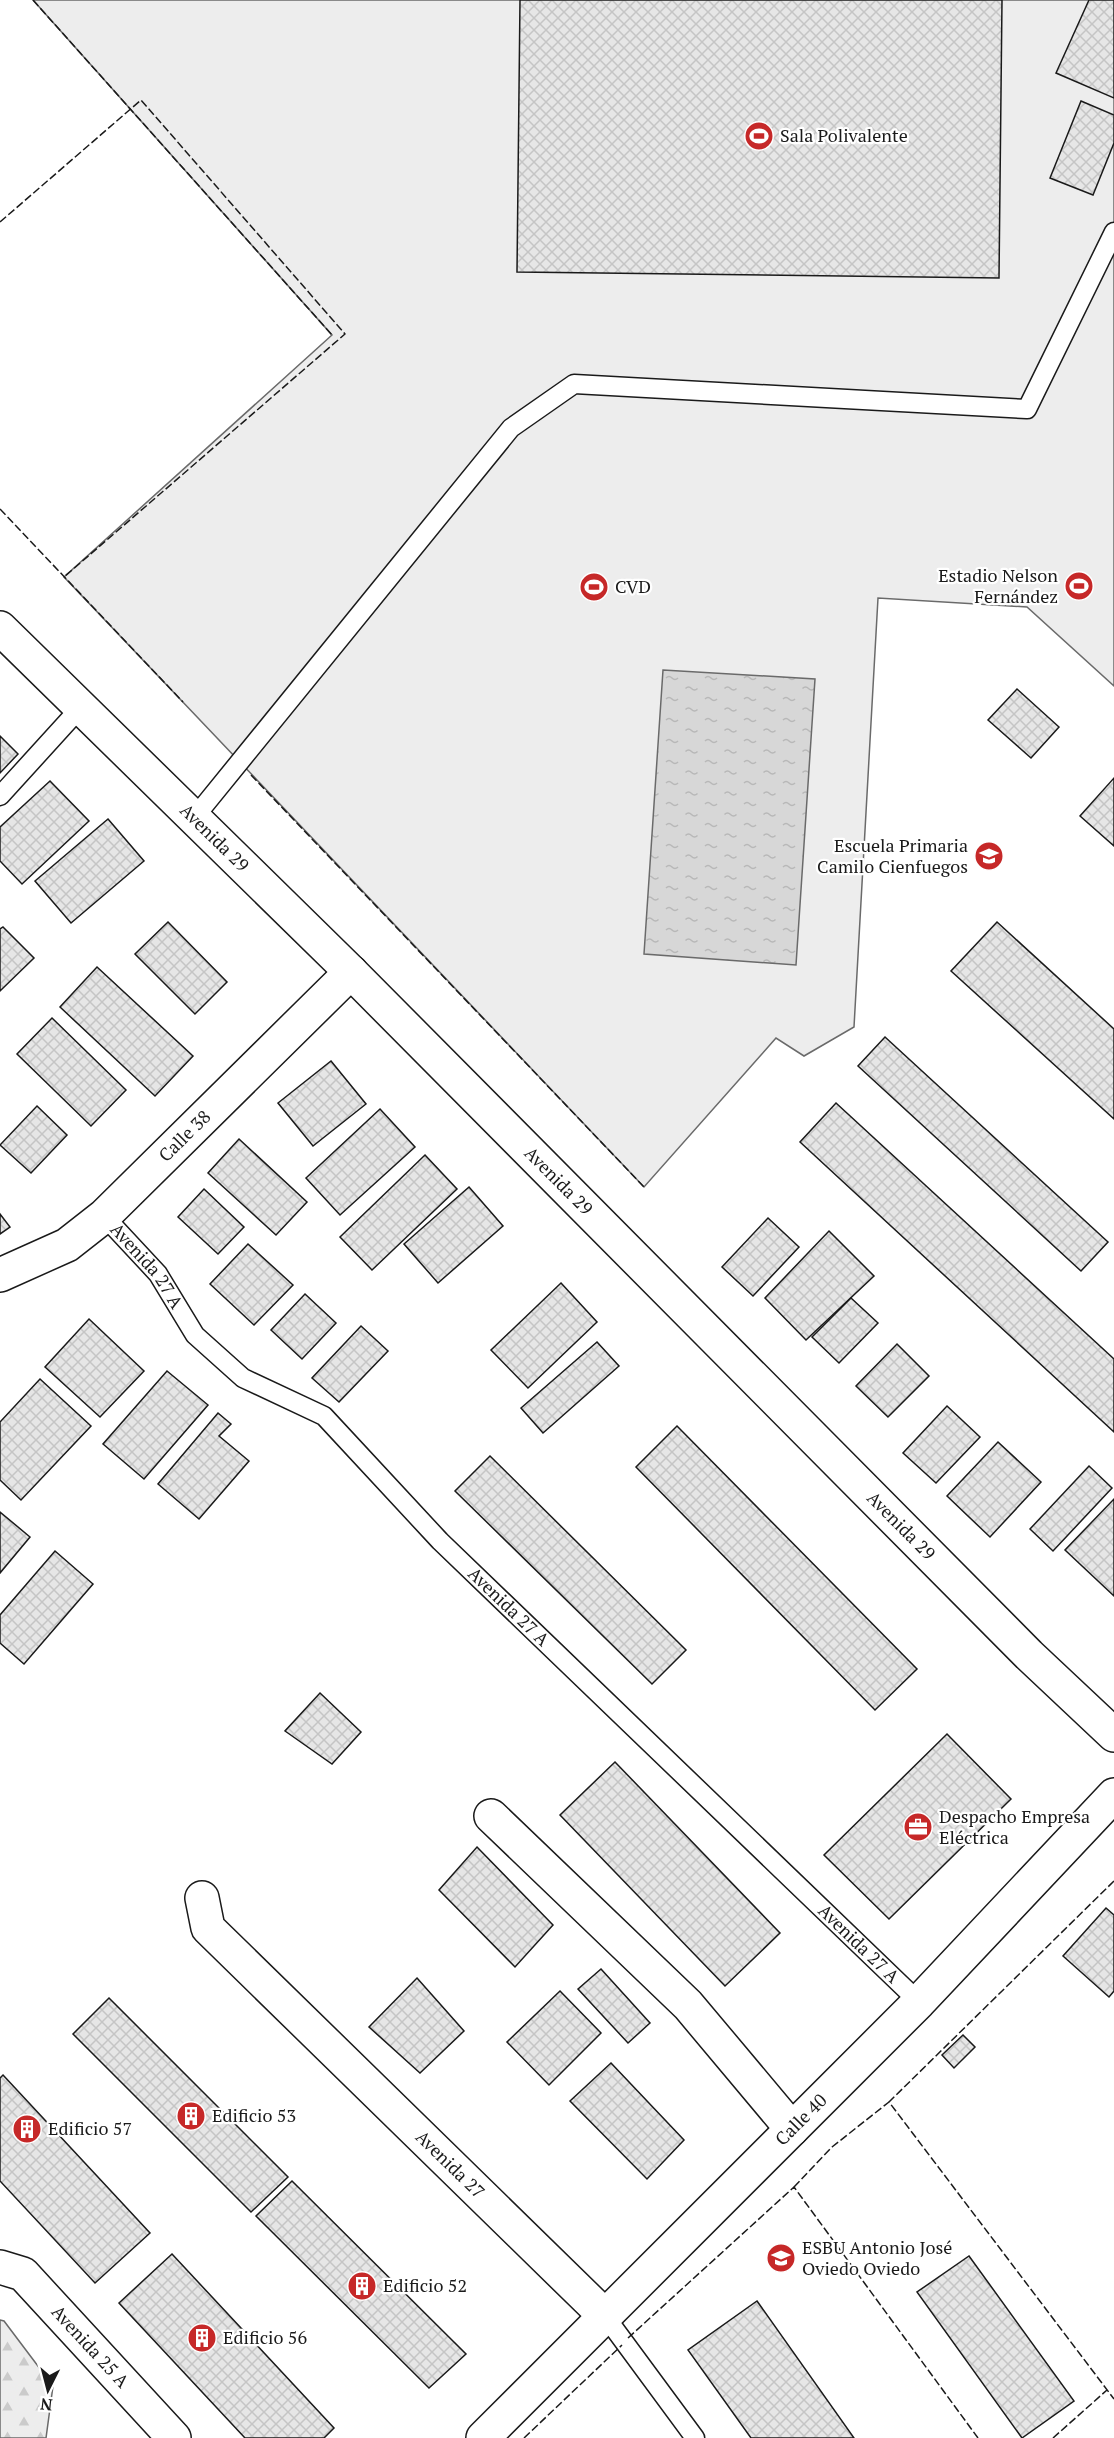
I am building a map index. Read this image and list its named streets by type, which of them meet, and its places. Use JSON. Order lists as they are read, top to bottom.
{
  "streets": {
    "street": [
      "Avenida 29",
      "Calle 38",
      "Calle 40",
      "Avenida 27",
      "Avenida 25 A"
    ],
    "lane": ["Avenida 27 A"]
  },
  "crossings": [
    ["Avenida 29", "Calle 38"],
    ["Calle 38", "Avenida 27 A"],
    ["Avenida 27 A", "Calle 40"],
    ["Calle 40", "Avenida 27"]
  ],
  "places": {
    "sports": ["Sala Polivalente", "Estadio Nelson Fernández", "CVD"],
    "school or university": ["Escuela Primaria Camilo Cienfuegos", "ESBU Antonio José Oviedo Oviedo"],
    "office": ["Despacho Empresa Eléctrica"],
    "building": [
      "Edificio 53",
      "Edificio 57",
      "Edificio 52",
      "Edificio 56"
    ]
  },
  "north": "bottom"
}
